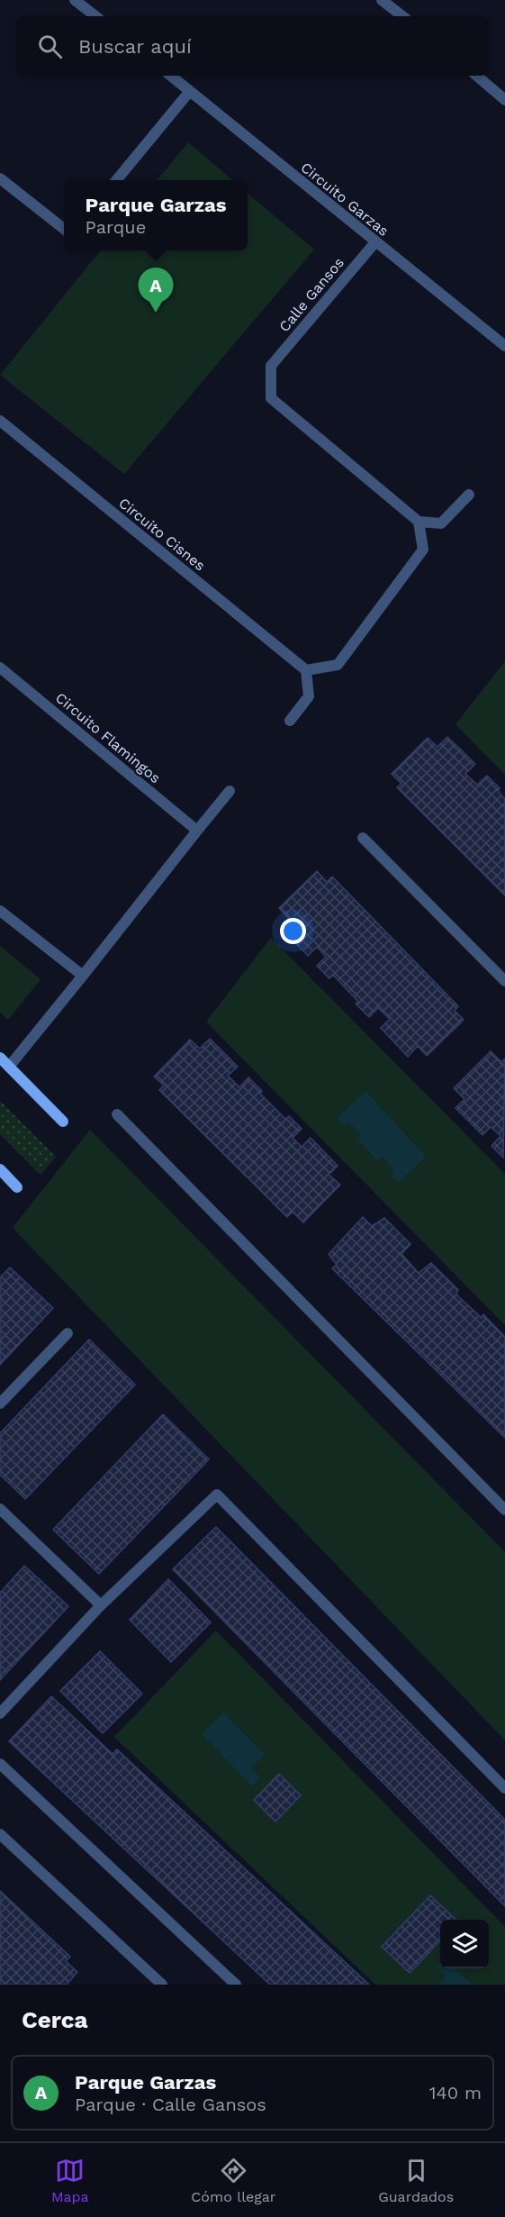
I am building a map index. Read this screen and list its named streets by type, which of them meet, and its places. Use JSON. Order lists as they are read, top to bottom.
{
  "streets": {
    "street": [
      "Circuito Garzas",
      "Calle Gansos",
      "Circuito Cisnes",
      "Circuito Flamingos"
    ]
  },
  "crossings": [
    ["Circuito Garzas", "Calle Gansos"]
  ],
  "page": {
    "search": "Buscar aquí",
    "popup": ["Parque Garzas", "Parque"],
    "pins": "A",
    "heading": "Cerca",
    "list": [
      {
        "mark": "A",
        "name": "Parque Garzas",
        "note": "Parque · Calle Gansos",
        "value": "140 m"
      }
    ],
    "nav": ["Mapa", "Cómo llegar", "Guardados"]
  }
}
